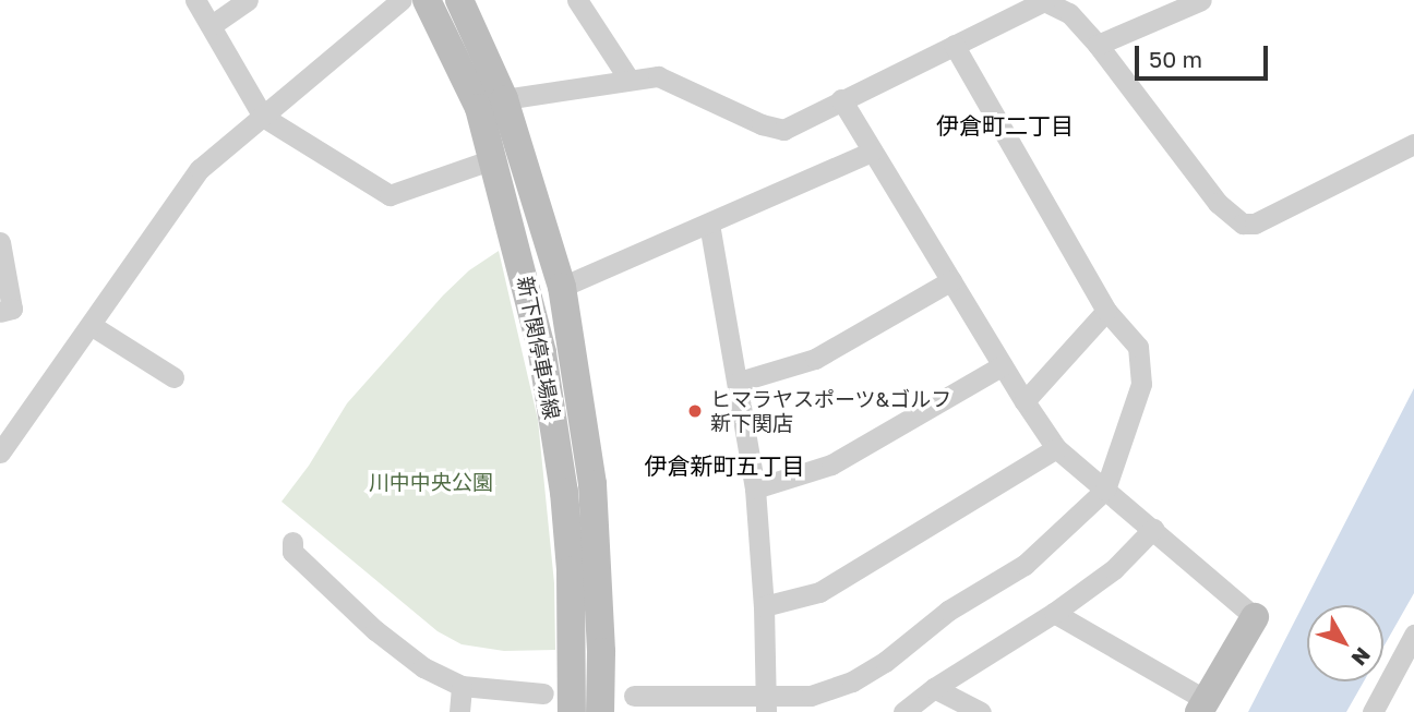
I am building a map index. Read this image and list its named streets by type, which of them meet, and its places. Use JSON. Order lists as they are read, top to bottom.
{
  "streets": {
    "main road": ["新下関停車場線"]
  },
  "districts": ["伊倉町二丁目", "伊倉新町五丁目"],
  "parks": ["川中中央公園"],
  "places": ["ヒマラヤスポーツ&ゴルフ 新下関店"],
  "scale_bar": "50 m",
  "north": "bottom right"
}
